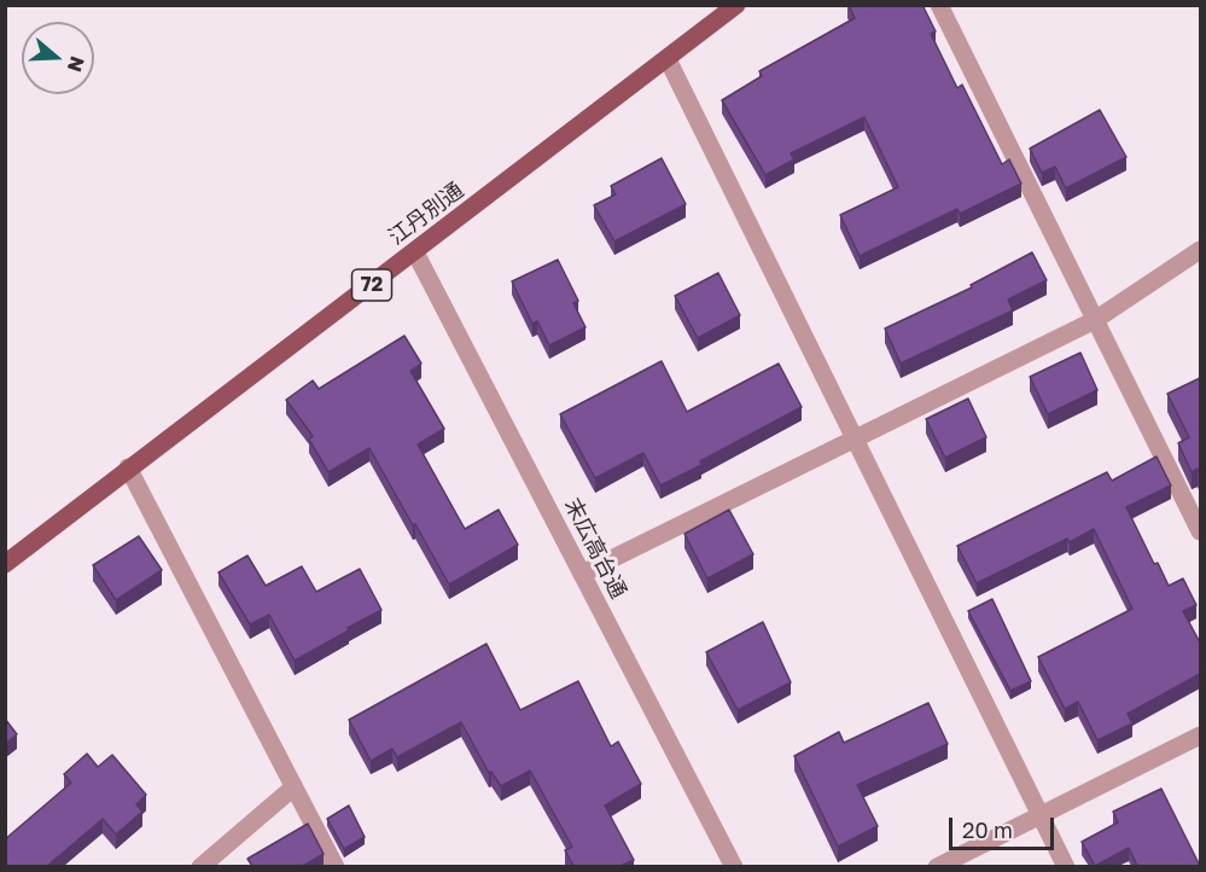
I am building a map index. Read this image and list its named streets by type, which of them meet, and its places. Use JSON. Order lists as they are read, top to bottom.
{
  "streets": {
    "main road": ["江丹別通", "72"],
    "street": ["末広高台通"]
  },
  "crossings": [
    ["江丹別通", "末広高台通"]
  ],
  "scale_bar": "20 m",
  "north": "right"
}
